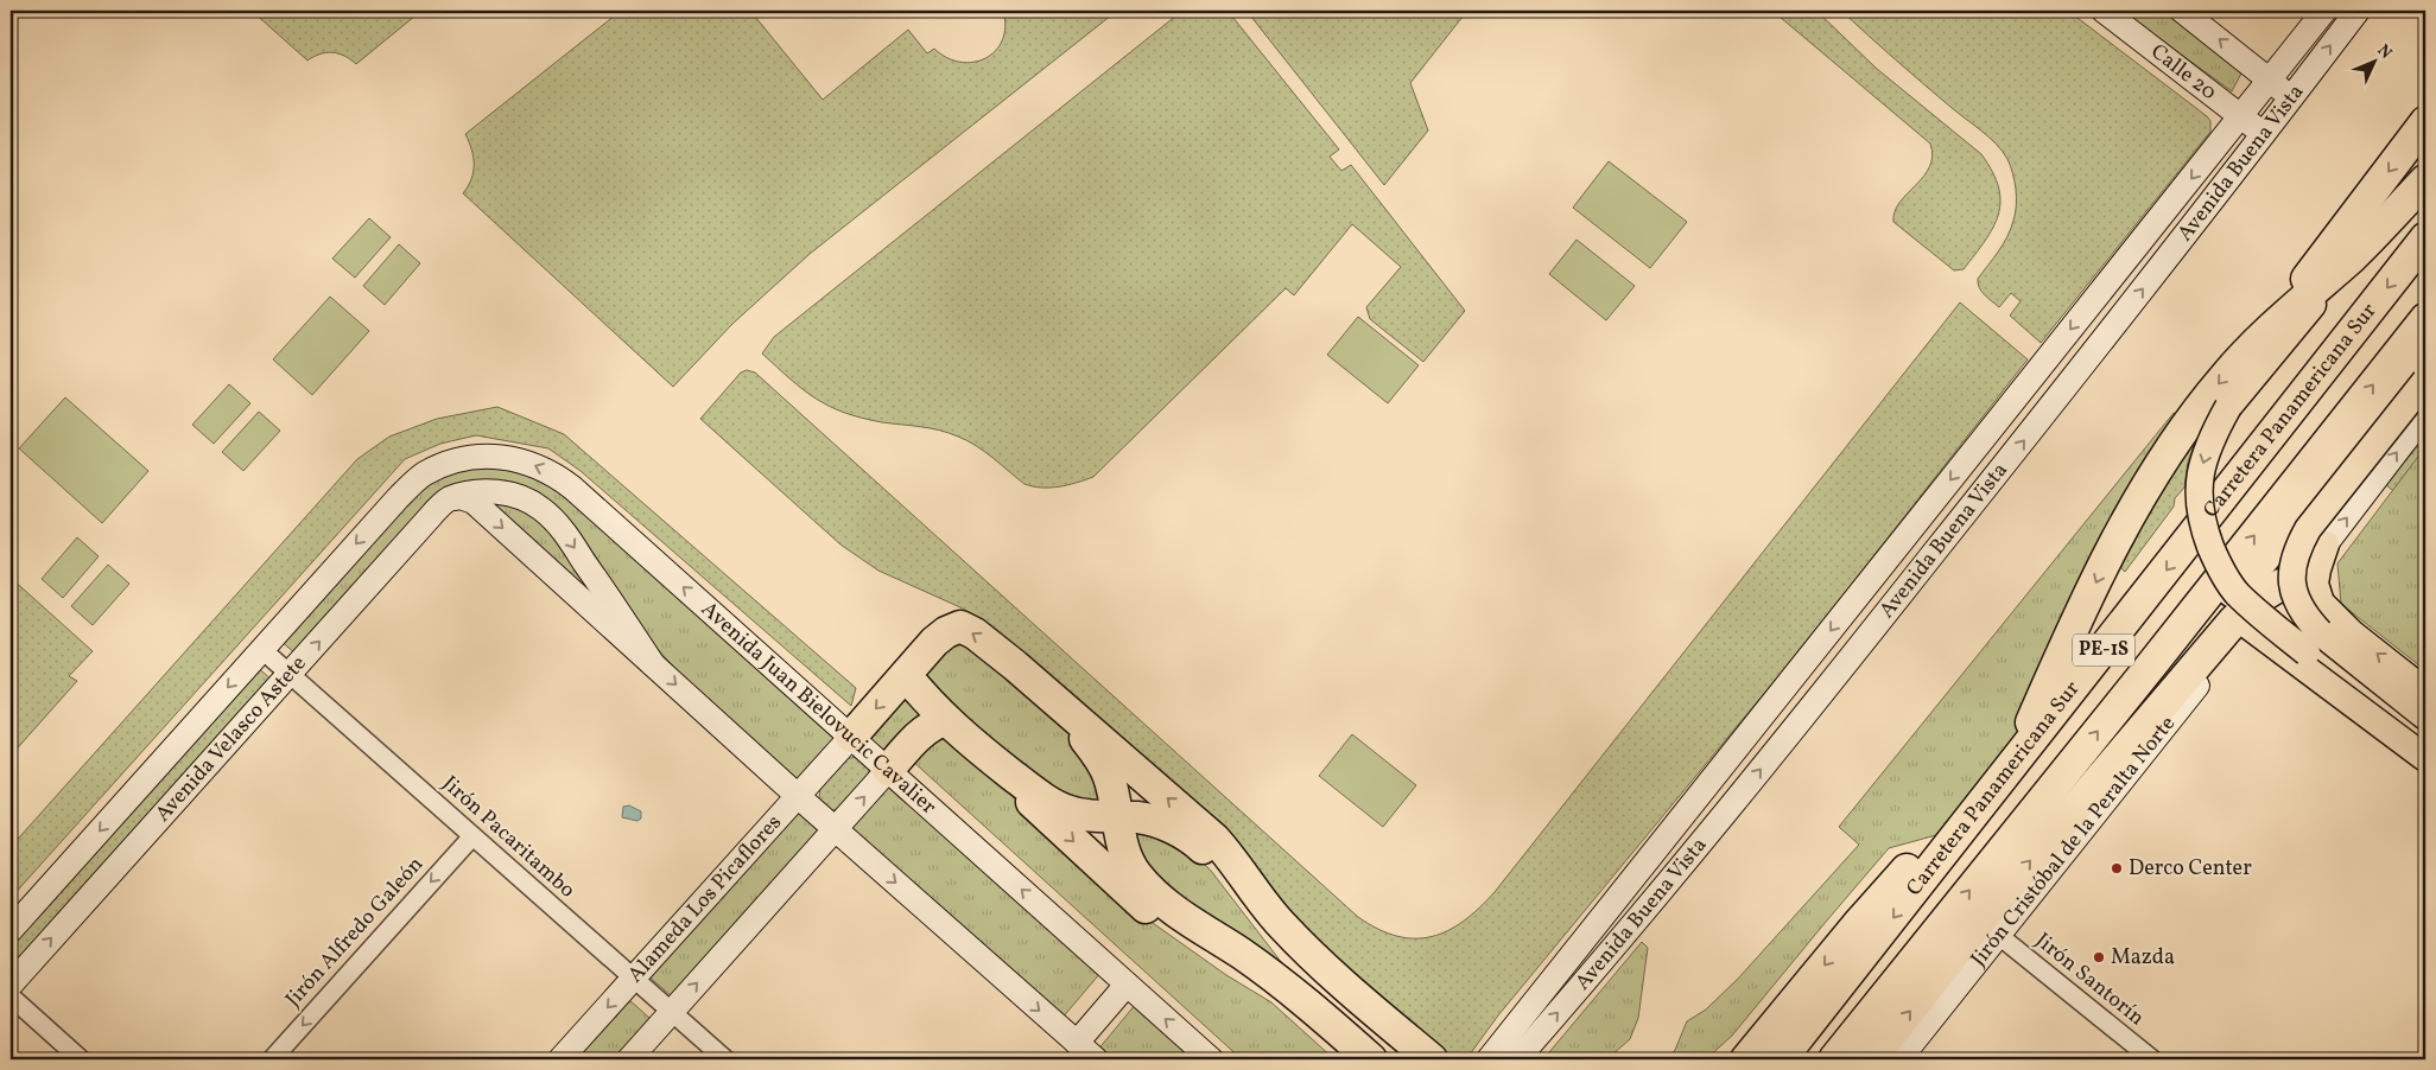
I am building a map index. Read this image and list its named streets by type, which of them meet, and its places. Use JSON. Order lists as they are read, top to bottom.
{
  "streets": {
    "highway": ["Carretera Panamericana Sur", "PE-1S"],
    "main road": [
      "Calle 20",
      "Avenida Buena Vista",
      "Avenida Juan Bielovucic Cavalier",
      "Avenida Velasco Astete",
      "Jirón Cristóbal de la Peralta Norte",
      "Alameda Los Picaflores"
    ],
    "street": ["Jirón Pacaritambo", "Jirón Alfredo Galeón", "Jirón Santorín"]
  },
  "crossings": [
    ["Calle 20", "Avenida Buena Vista"],
    ["Avenida Juan Bielovucic Cavalier", "Avenida Velasco Astete"],
    ["Avenida Juan Bielovucic Cavalier", "Alameda Los Picaflores"],
    ["Avenida Velasco Astete", "Jirón Pacaritambo"],
    ["Jirón Pacaritambo", "Alameda Los Picaflores"],
    ["Jirón Pacaritambo", "Jirón Alfredo Galeón"],
    ["Jirón Cristóbal de la Peralta Norte", "Jirón Santorín"]
  ],
  "one_way": ["Jirón Alfredo Galeón"],
  "places": ["Derco Center", "Mazda"],
  "north": "top right"
}
